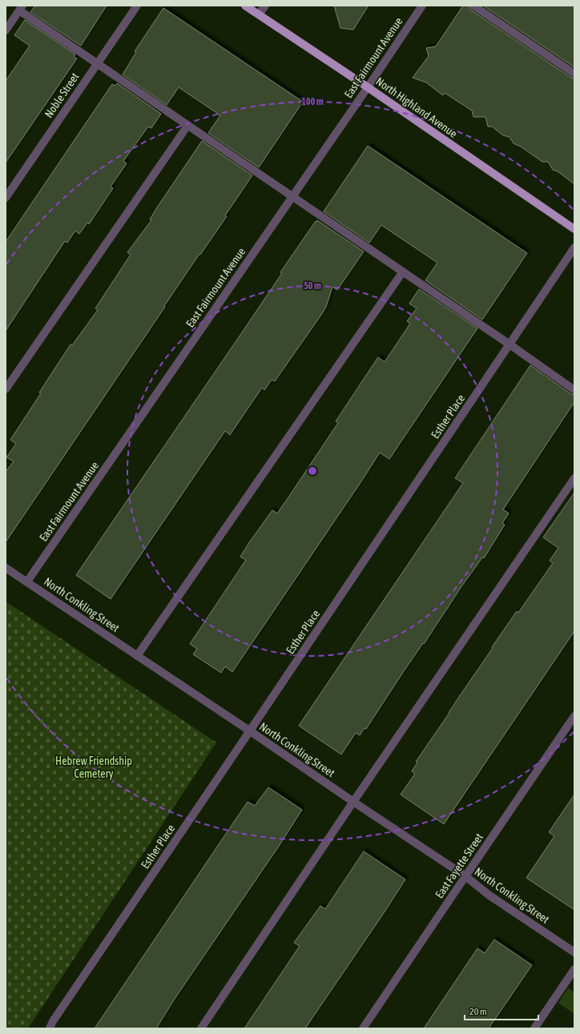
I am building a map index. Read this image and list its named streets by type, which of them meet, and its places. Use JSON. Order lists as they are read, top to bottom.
{
  "streets": {
    "main road": ["North Highland Avenue"],
    "street": [
      "East Fairmount Avenue",
      "Noble Street",
      "Esther Place",
      "North Conkling Street",
      "East Fayette Street"
    ]
  },
  "crossings": [
    ["East Fairmount Avenue", "North Highland Avenue"],
    ["East Fairmount Avenue", "North Conkling Street"],
    ["Esther Place", "North Conkling Street"],
    ["North Conkling Street", "East Fayette Street"]
  ],
  "parks": ["Hebrew Friendship Cemetery"],
  "scale_bar": "20 m",
  "rings": ["100 m", "50 m"]
}
